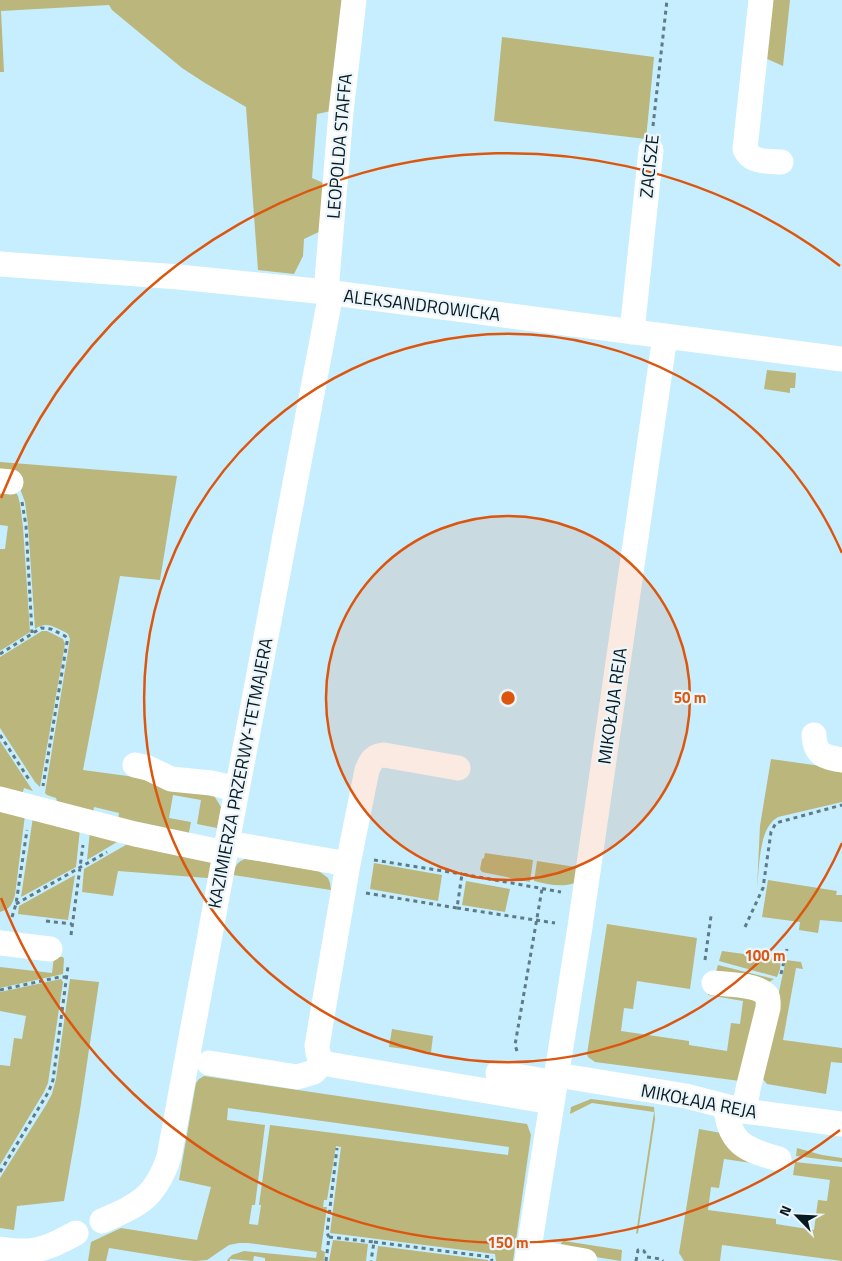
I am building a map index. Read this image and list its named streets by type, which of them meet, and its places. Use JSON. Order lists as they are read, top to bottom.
{
  "streets": {
    "street": [
      "LEOPOLDA STAFFA",
      "ZACISZE",
      "ALEKSANDROWICKA",
      "MIKOŁAJA REJA",
      "KAZIMIERZA PRZERWY-TETMAJERA"
    ]
  },
  "crossings": [
    ["LEOPOLDA STAFFA", "ALEKSANDROWICKA"],
    ["LEOPOLDA STAFFA", "KAZIMIERZA PRZERWY-TETMAJERA"],
    ["ZACISZE", "ALEKSANDROWICKA"],
    ["ALEKSANDROWICKA", "MIKOŁAJA REJA"],
    ["ALEKSANDROWICKA", "KAZIMIERZA PRZERWY-TETMAJERA"]
  ],
  "north": "top left",
  "rings": ["50 m", "100 m", "150 m"]
}
